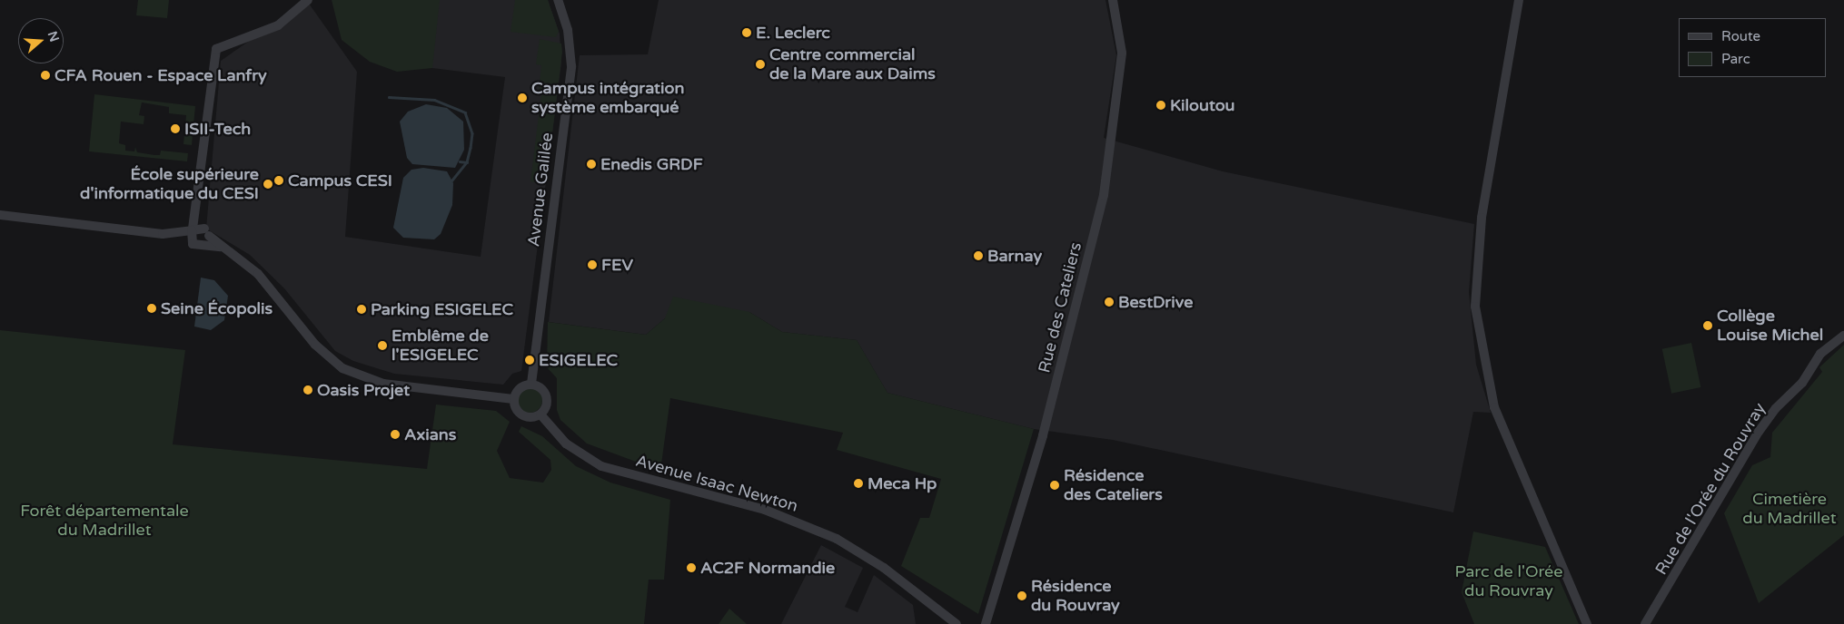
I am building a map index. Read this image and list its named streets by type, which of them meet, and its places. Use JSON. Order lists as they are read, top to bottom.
{
  "streets": {
    "street": [
      "Avenue Galilée",
      "Rue des Cateliers",
      "Avenue Isaac Newton",
      "Rue de l'Orée du Rouvray"
    ]
  },
  "crossings": [
    ["Avenue Galilée", "Avenue Isaac Newton"]
  ],
  "parks": ["Cimetière du Madrillet", "Forêt départementale du Madrillet", "Parc de l'Orée du Rouvray"],
  "places": [
    "E. Leclerc",
    "Centre commercial de la Mare aux Daims",
    "CFA Rouen - Espace Lanfry",
    "Campus intégration système embarqué",
    "Kiloutou",
    "ISII-Tech",
    "Enedis GRDF",
    "Campus CESI",
    "École supérieure d'informatique du CESI",
    "Barnay",
    "FEV",
    "BestDrive",
    "Seine Écopolis",
    "Parking ESIGELEC",
    "Collège Louise Michel",
    "Emblême de l'ESIGELEC",
    "ESIGELEC",
    "Oasis Projet",
    "Axians",
    "Meca Hp",
    "Résidence des Cateliers",
    "AC2F Normandie",
    "Résidence du Rouvray"
  ],
  "legend": ["Route", "Parc"],
  "north": "right"
}
